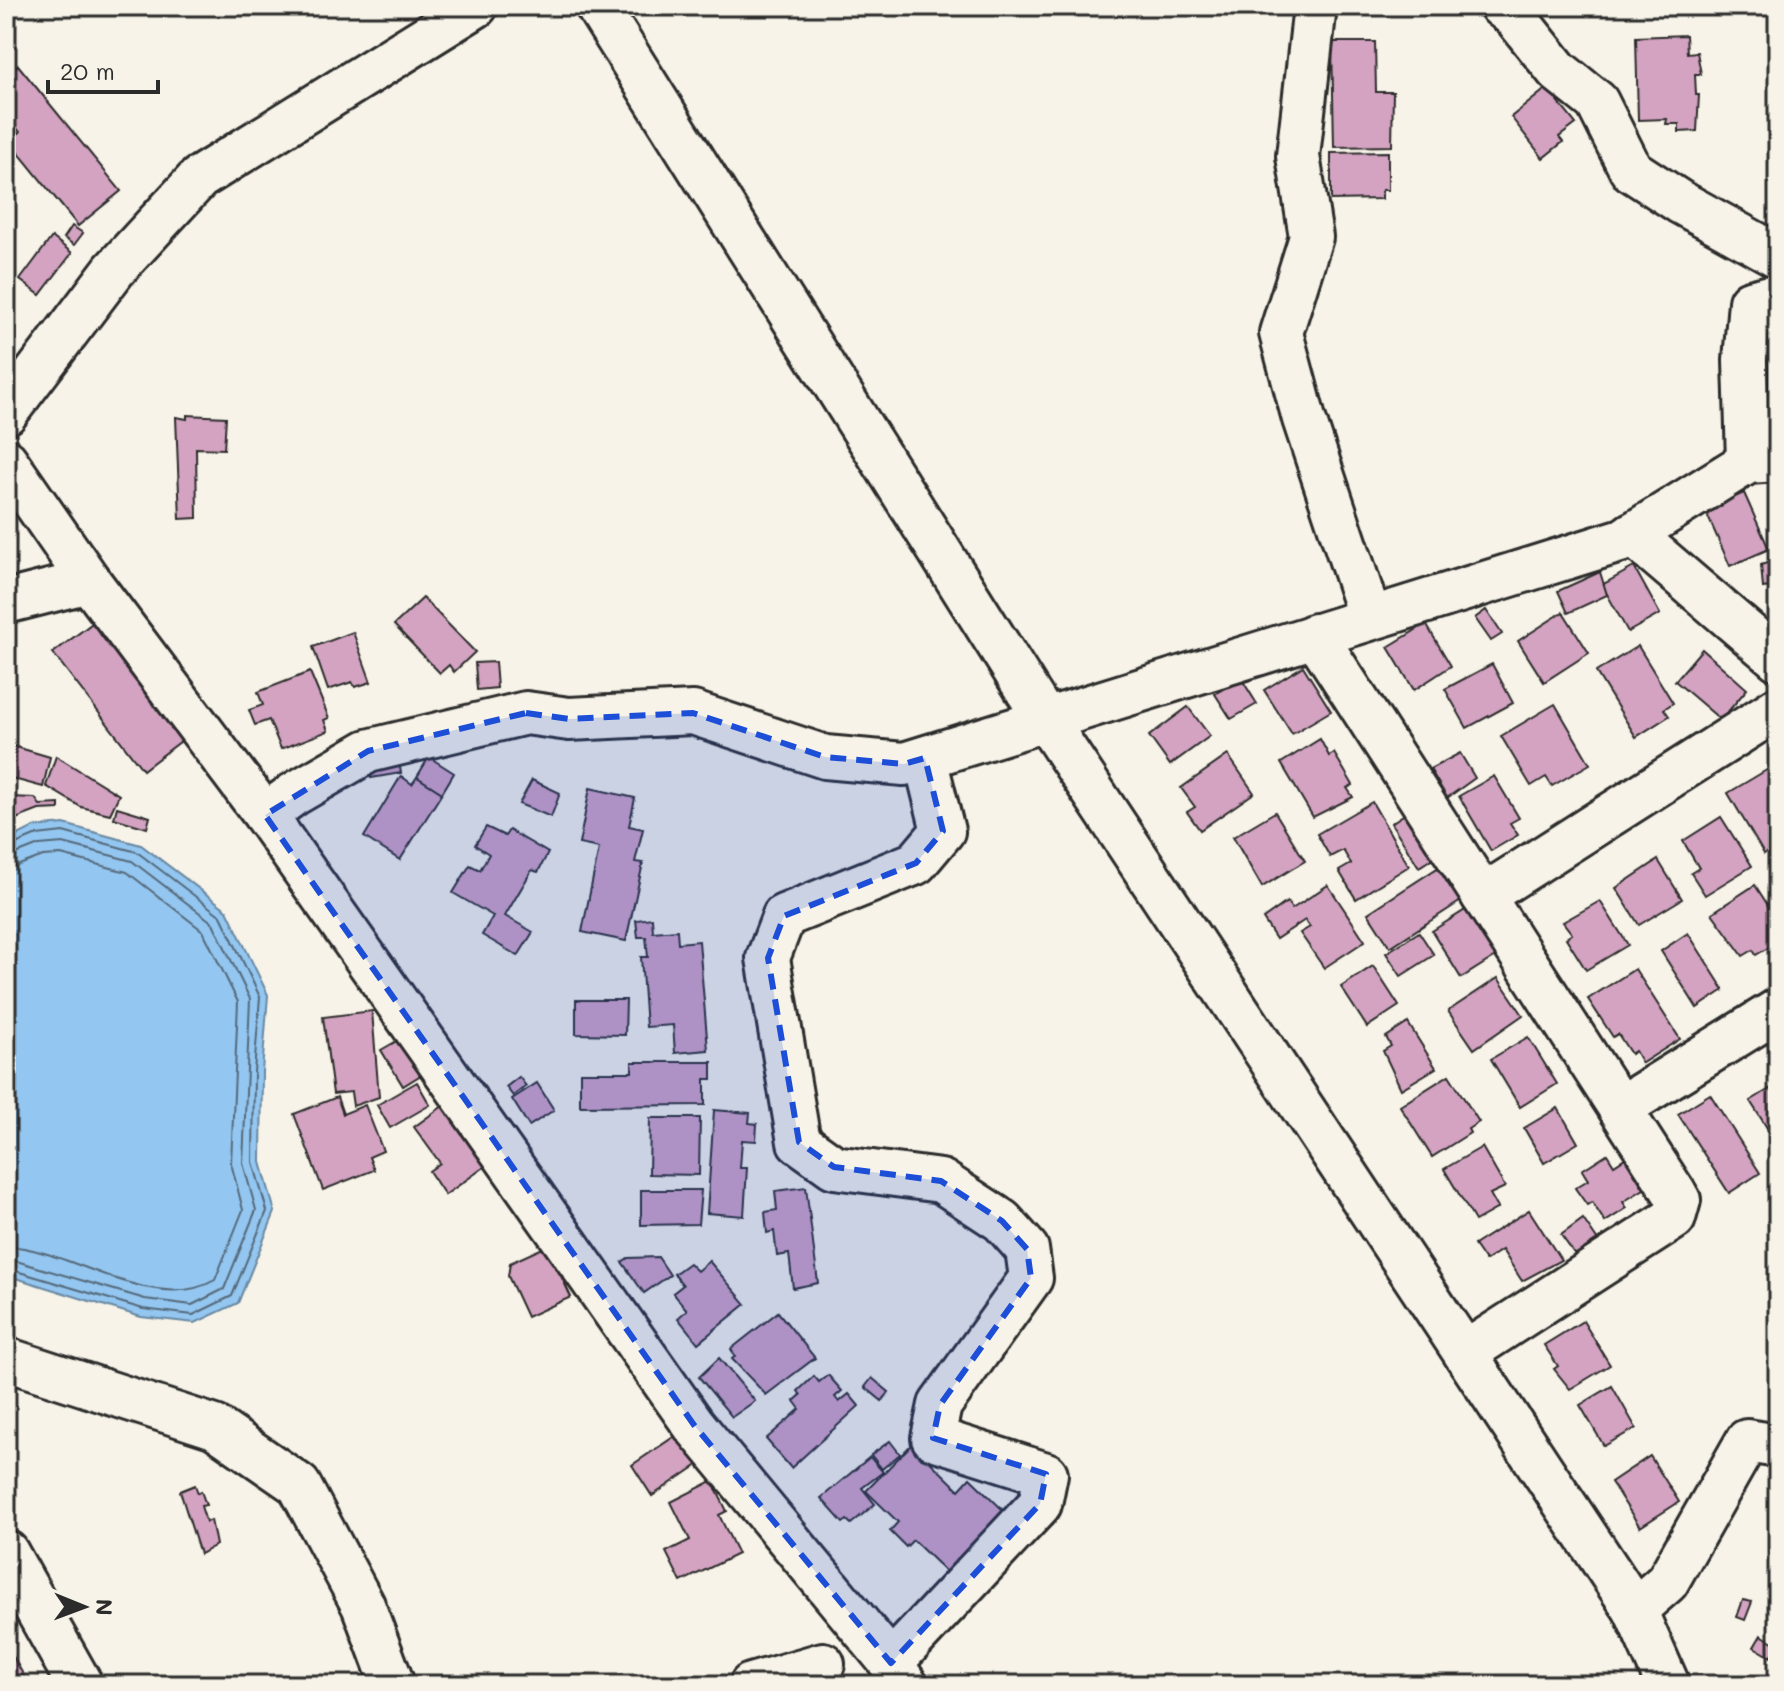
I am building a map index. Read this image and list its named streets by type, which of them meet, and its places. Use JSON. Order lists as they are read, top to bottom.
{
  "scale_bar": "20 m",
  "north": "right"
}
